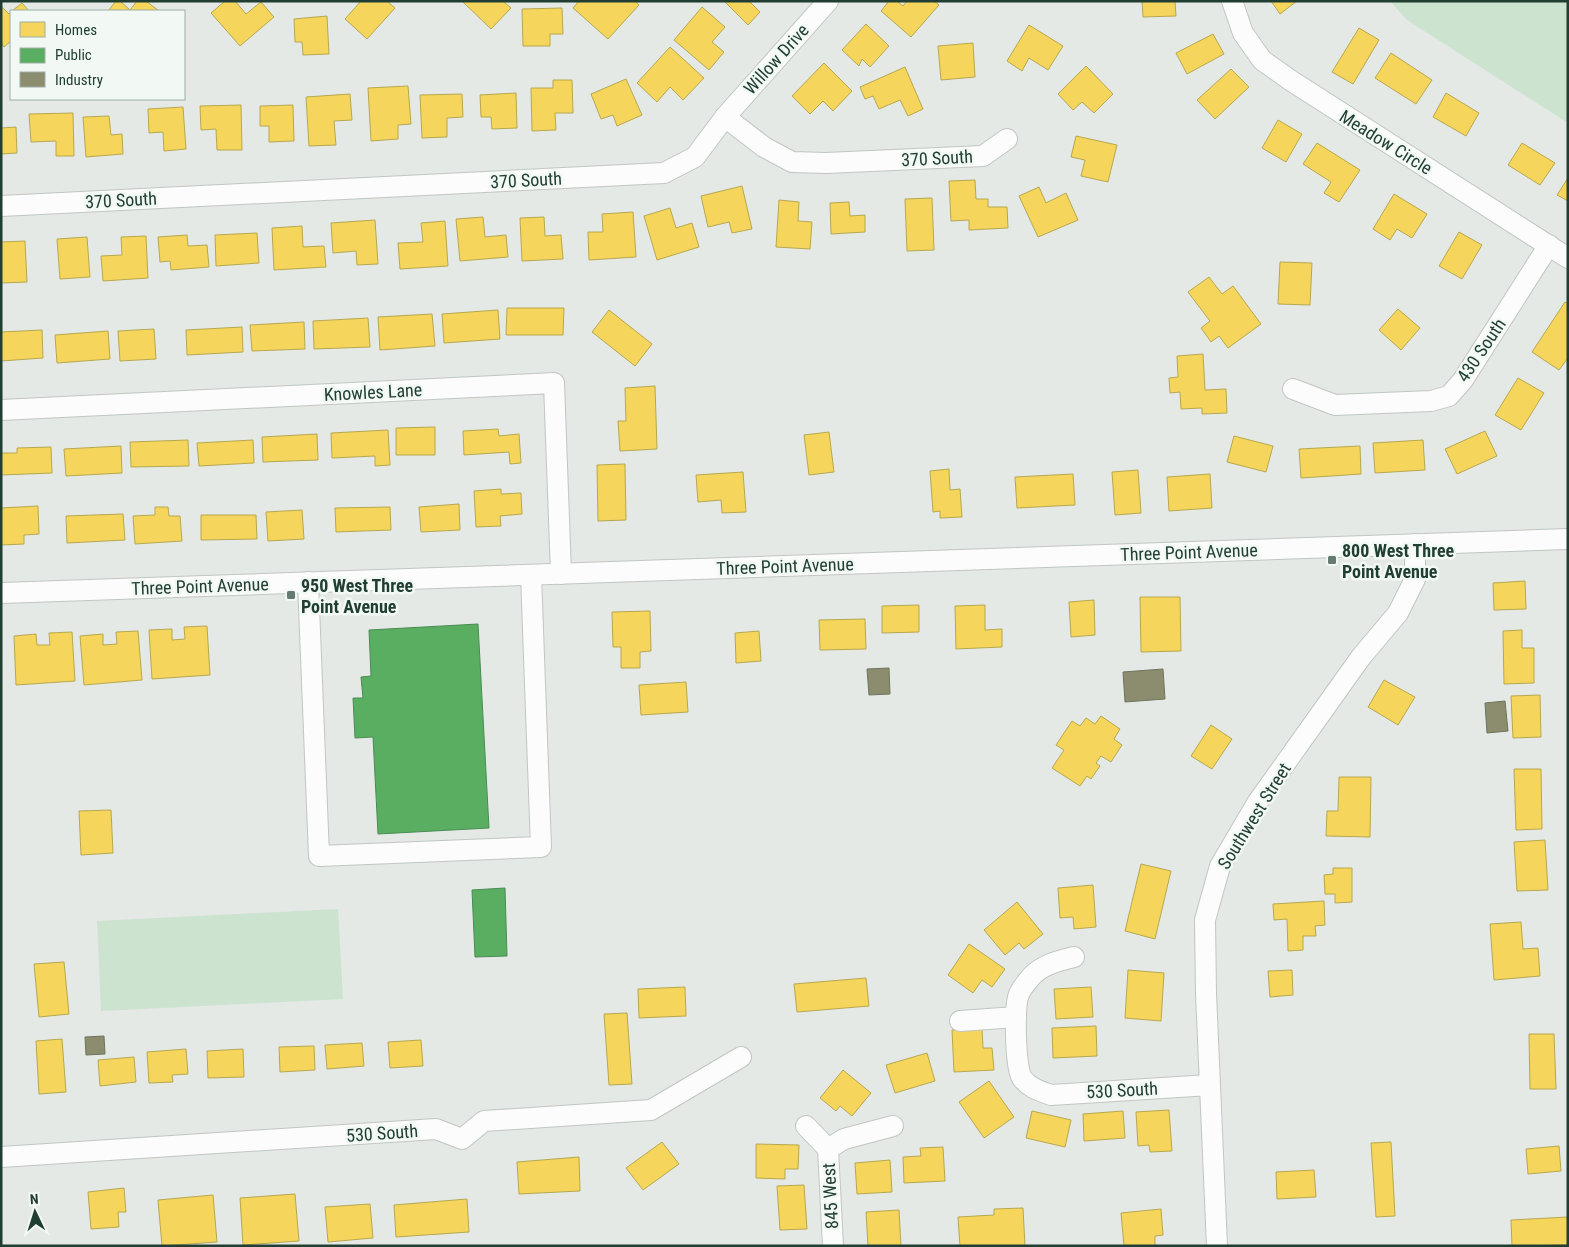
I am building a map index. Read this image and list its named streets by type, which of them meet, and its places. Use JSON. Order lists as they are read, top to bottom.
{
  "streets": {
    "street": [
      "Willow Drive",
      "Meadow Circle",
      "370 South",
      "430 South",
      "Knowles Lane",
      "Three Point Avenue",
      "Southwest Street",
      "530 South",
      "845 West"
    ]
  },
  "crossings": [
    ["Willow Drive", "370 South"],
    ["Meadow Circle", "430 South"],
    ["Knowles Lane", "Three Point Avenue"],
    ["Three Point Avenue", "Southwest Street"],
    ["Southwest Street", "530 South"]
  ],
  "places": {
    "transit": ["800 West Three Point Avenue", "950 West Three Point Avenue"]
  },
  "legend": ["Homes", "Public", "Industry"],
  "north": "top"
}
